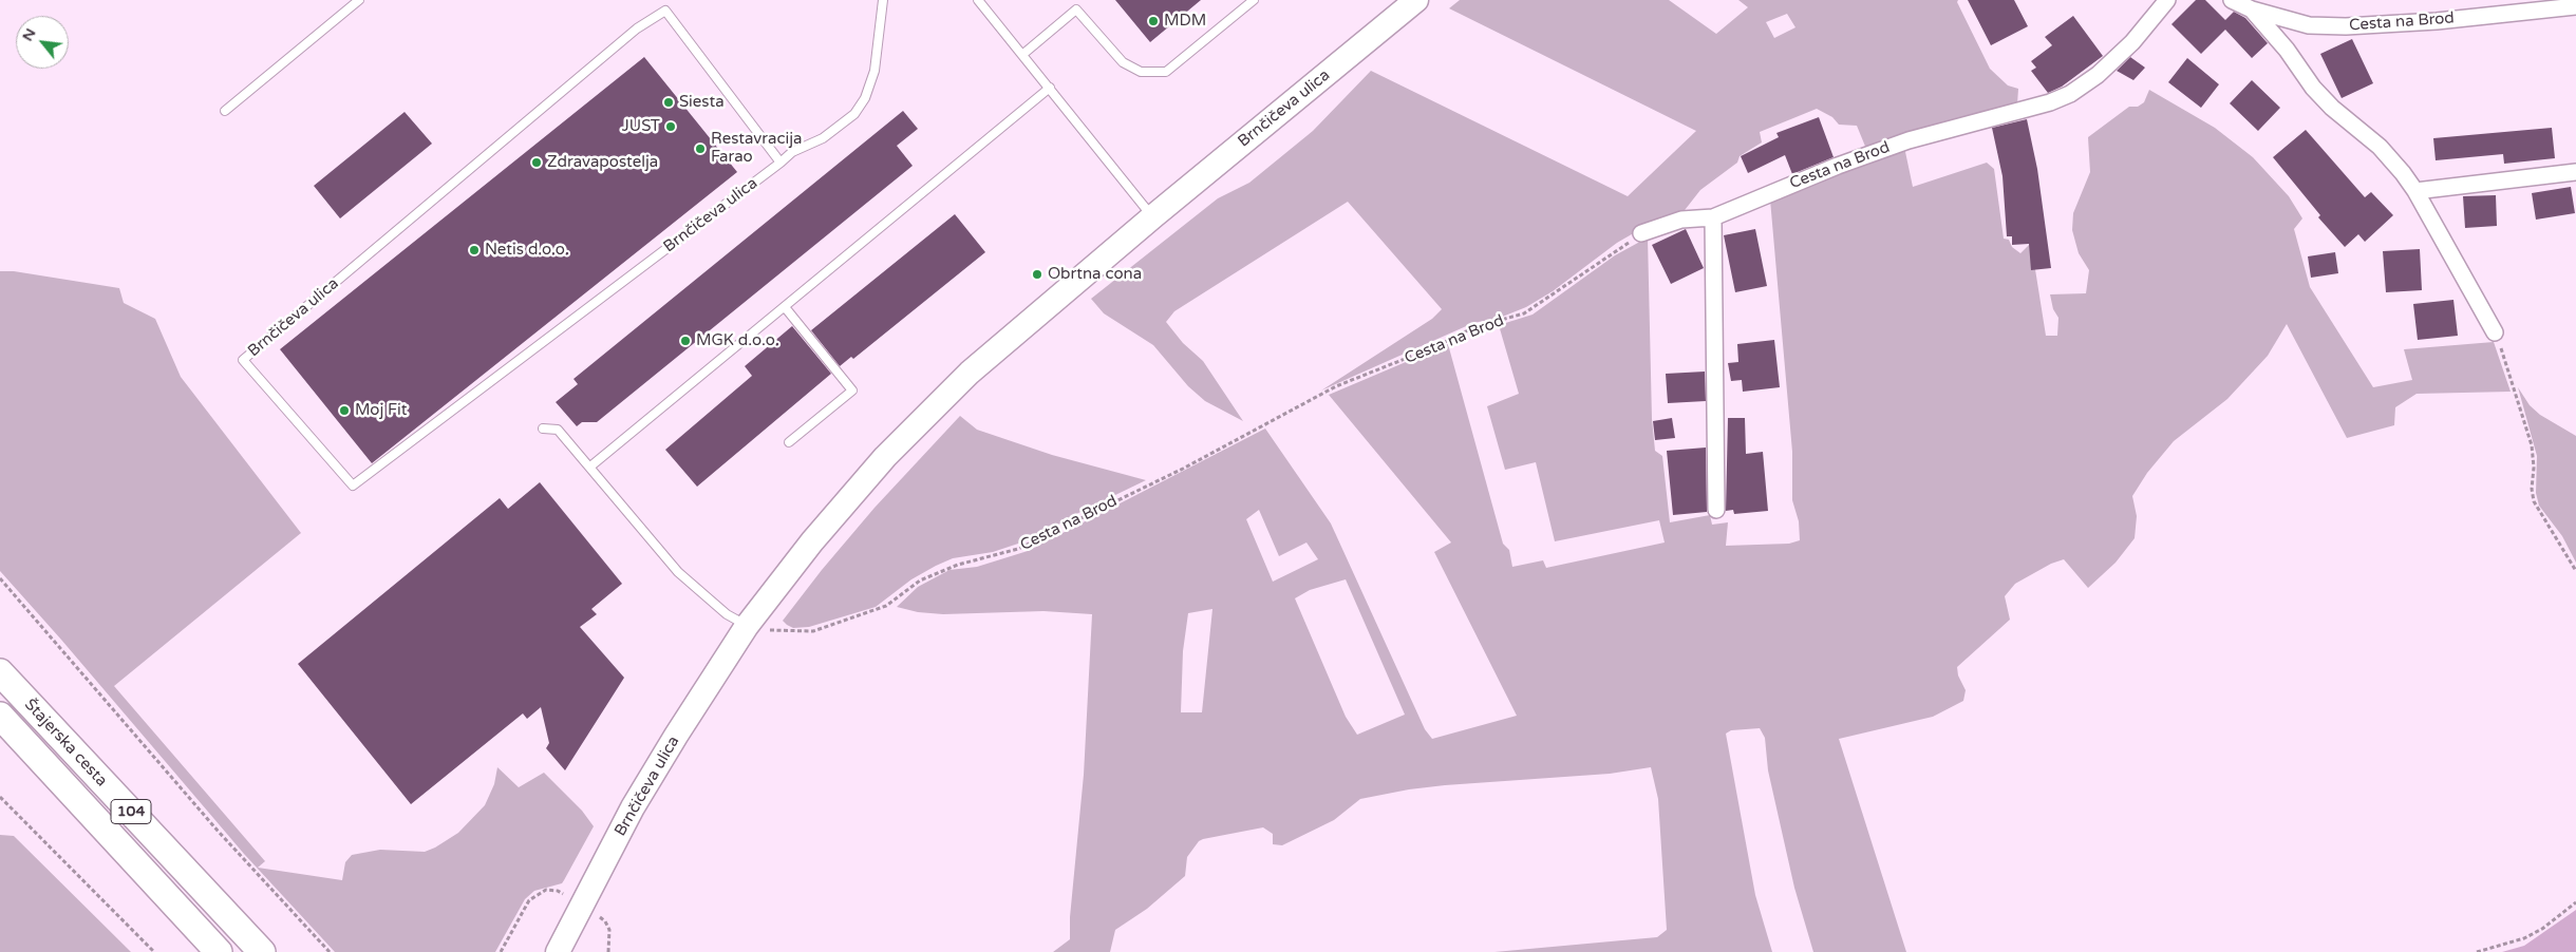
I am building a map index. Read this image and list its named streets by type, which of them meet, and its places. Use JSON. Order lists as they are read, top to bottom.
{
  "streets": {
    "main road": ["Štajerska cesta", "104"],
    "street": ["Cesta na Brod", "Brnčičeva ulica"]
  },
  "crossings": [
    ["Cesta na Brod", "Brnčičeva ulica"]
  ],
  "places": [
    "MDM",
    "Siesta",
    "JUST",
    "Restavracija Farao",
    "Zdravapostelja",
    "Netis d.o.o.",
    "Obrtna cona",
    "MGK d.o.o.",
    "Moj Fit"
  ],
  "north": "top left"
}
